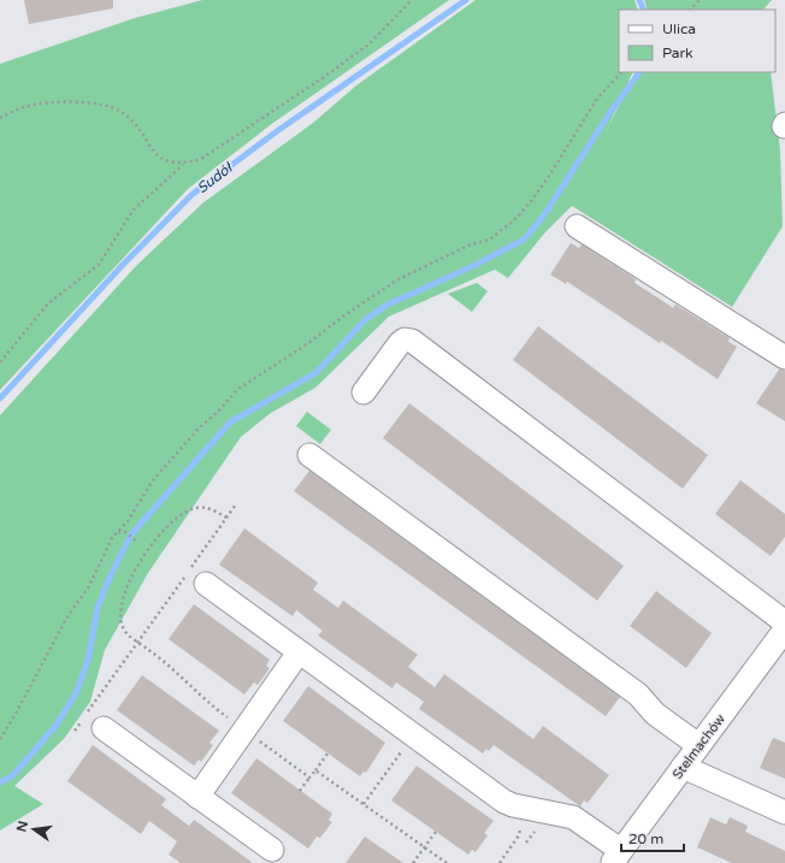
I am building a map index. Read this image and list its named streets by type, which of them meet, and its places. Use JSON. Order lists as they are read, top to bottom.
{
  "streets": {
    "street": ["Stelmachów"]
  },
  "water": ["Sudół"],
  "legend": ["Ulica", "Park"],
  "scale_bar": "20 m",
  "north": "left"
}
